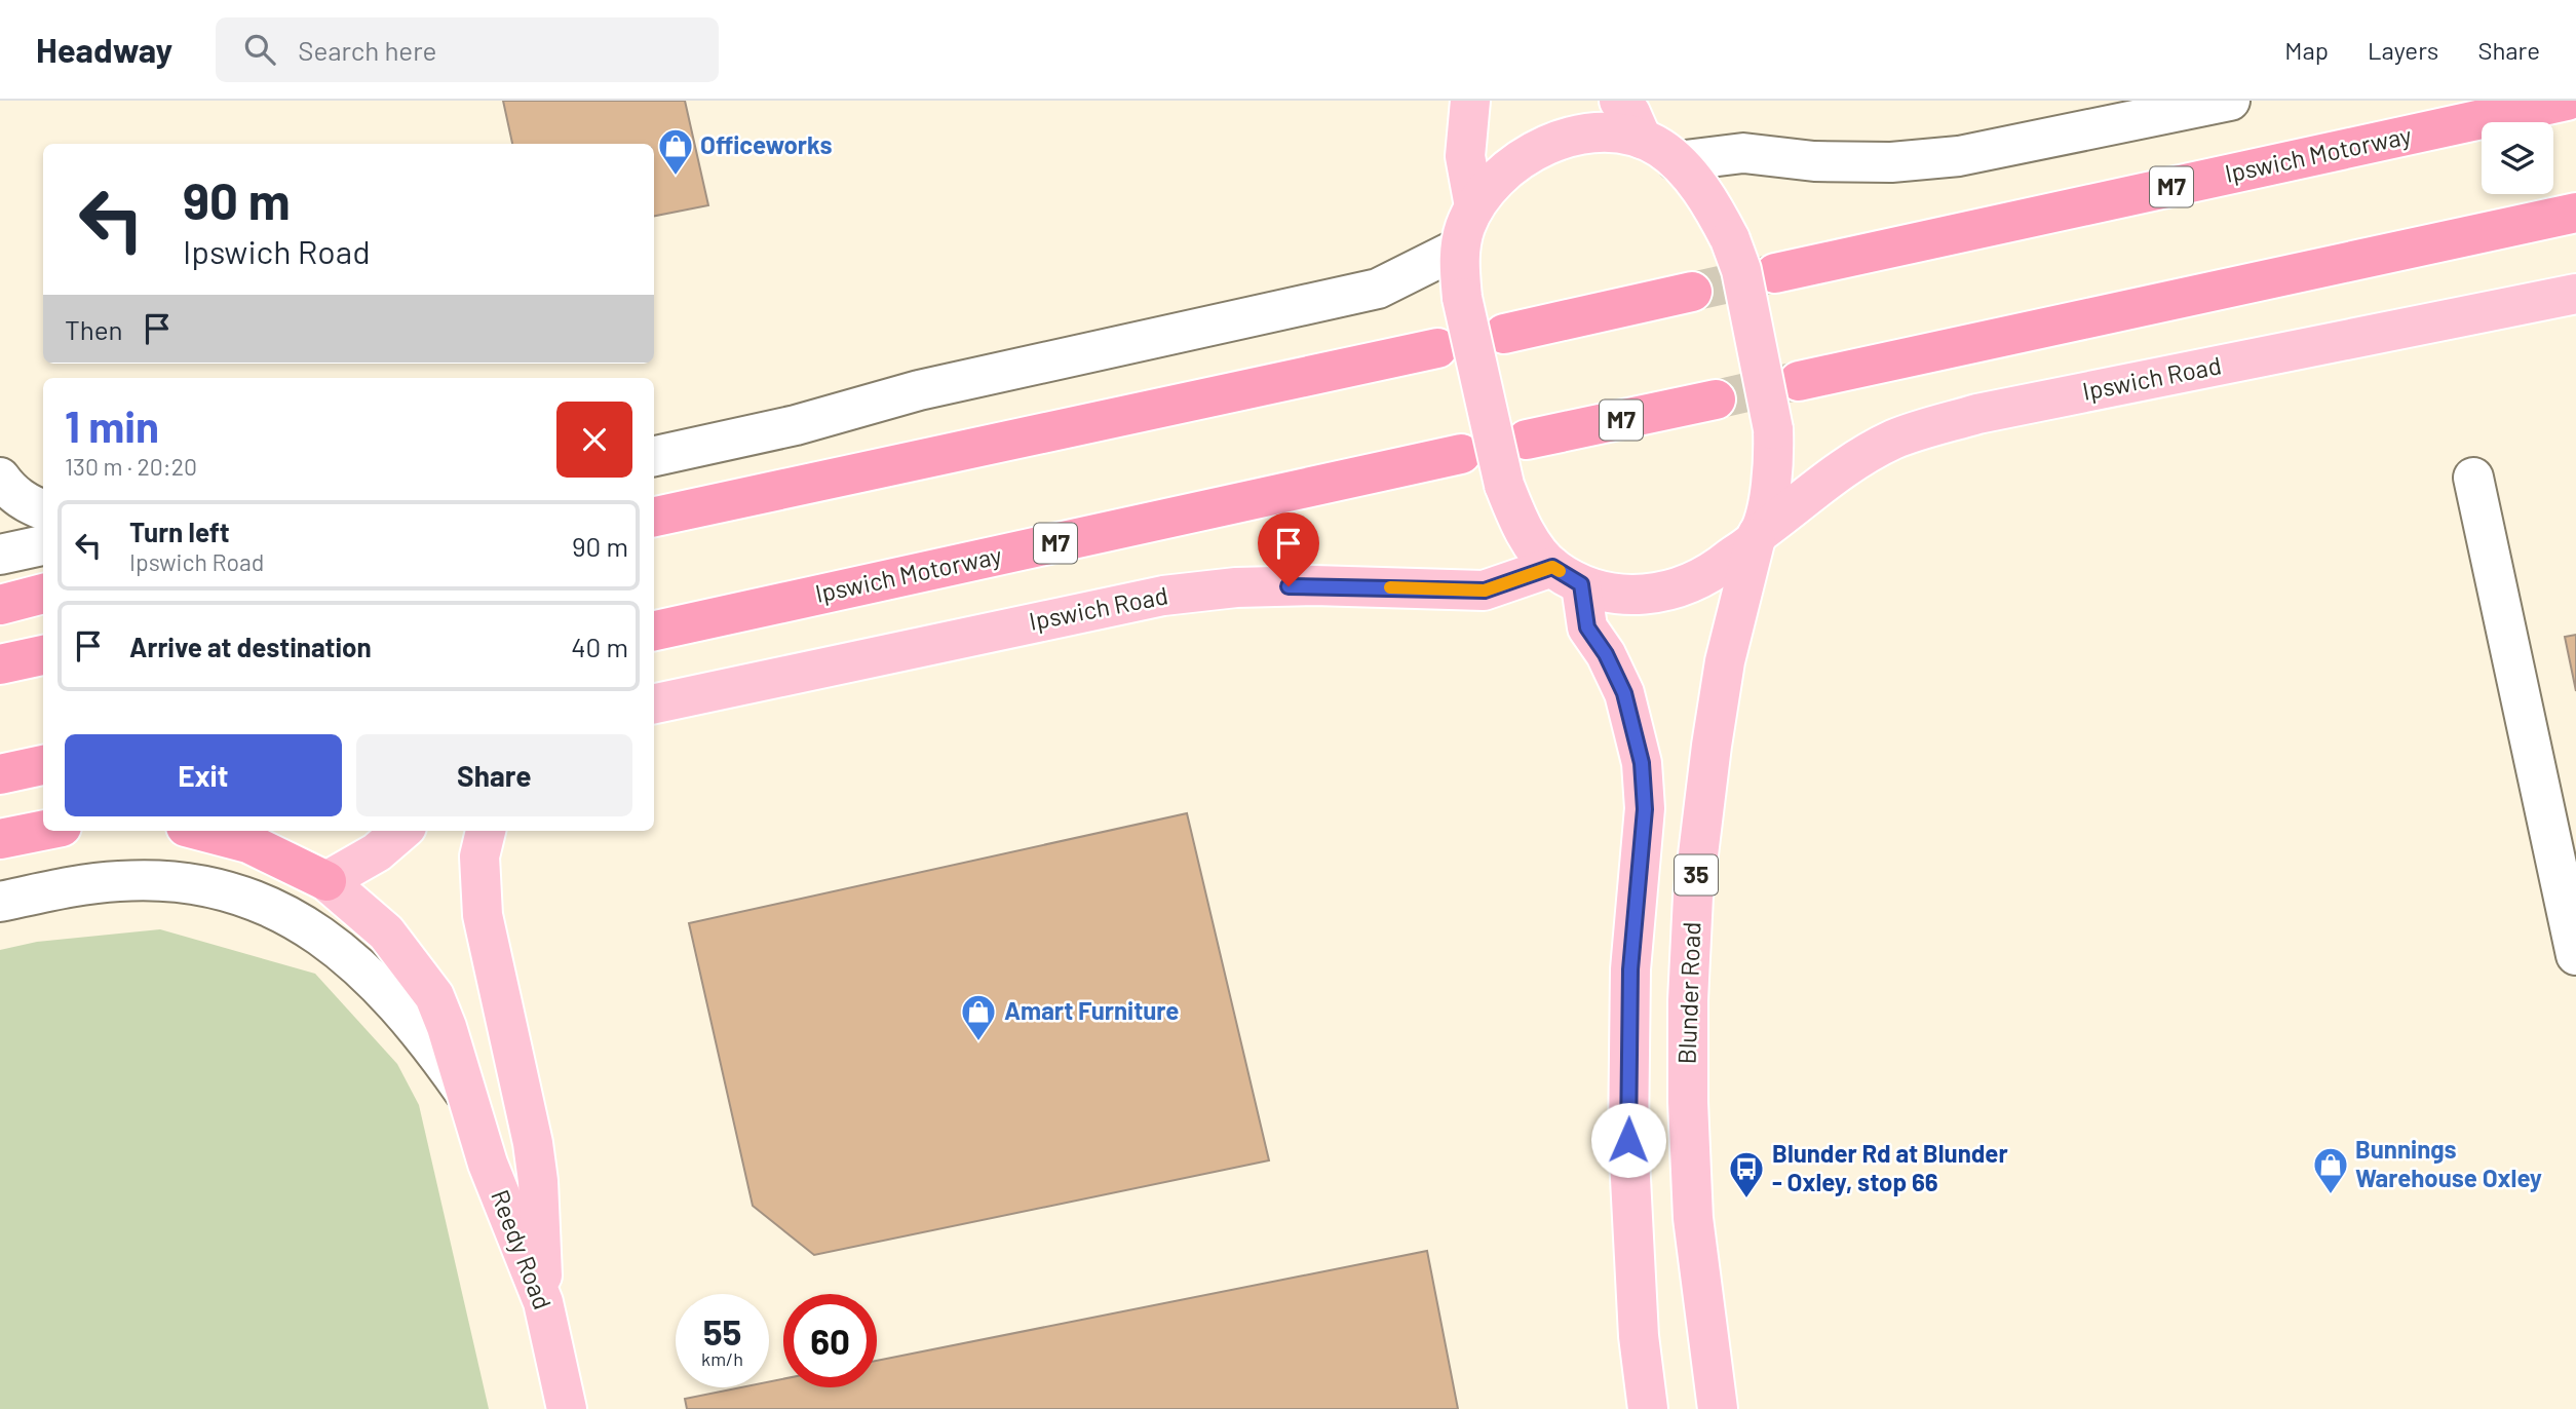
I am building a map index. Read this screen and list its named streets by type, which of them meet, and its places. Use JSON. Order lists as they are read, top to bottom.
{
  "streets": {
    "highway": ["Ipswich Motorway", "M7"],
    "main road": [
      "Ipswich Road",
      "35",
      "Blunder Road",
      "Reedy Road"
    ]
  },
  "crossings": [
    ["Ipswich Road", "35"],
    ["Ipswich Road", "Blunder Road"],
    ["35", "Blunder Road"]
  ],
  "places": {
    "shop": ["Officeworks", "Amart Furniture", "Bunnings Warehouse Oxley"],
    "bus stop": ["Blunder Rd at Blunder - Oxley, stop 66"]
  },
  "page": {
    "header": "Headway",
    "search": "Search here",
    "nav": ["Map", "Layers", "Share"],
    "turn": ["90 m", "Ipswich Road"],
    "then": "Then",
    "heading": ["1 min", "130 m · 20:20"],
    "list": [
      {
        "name": "Turn left",
        "note": "Ipswich Road",
        "value": "90 m"
      },
      {
        "name": "Arrive at destination",
        "value": "40 m"
      }
    ],
    "buttons": ["Exit", "Share"],
    "speed": "55 km/h",
    "limit": "60"
  }
}
